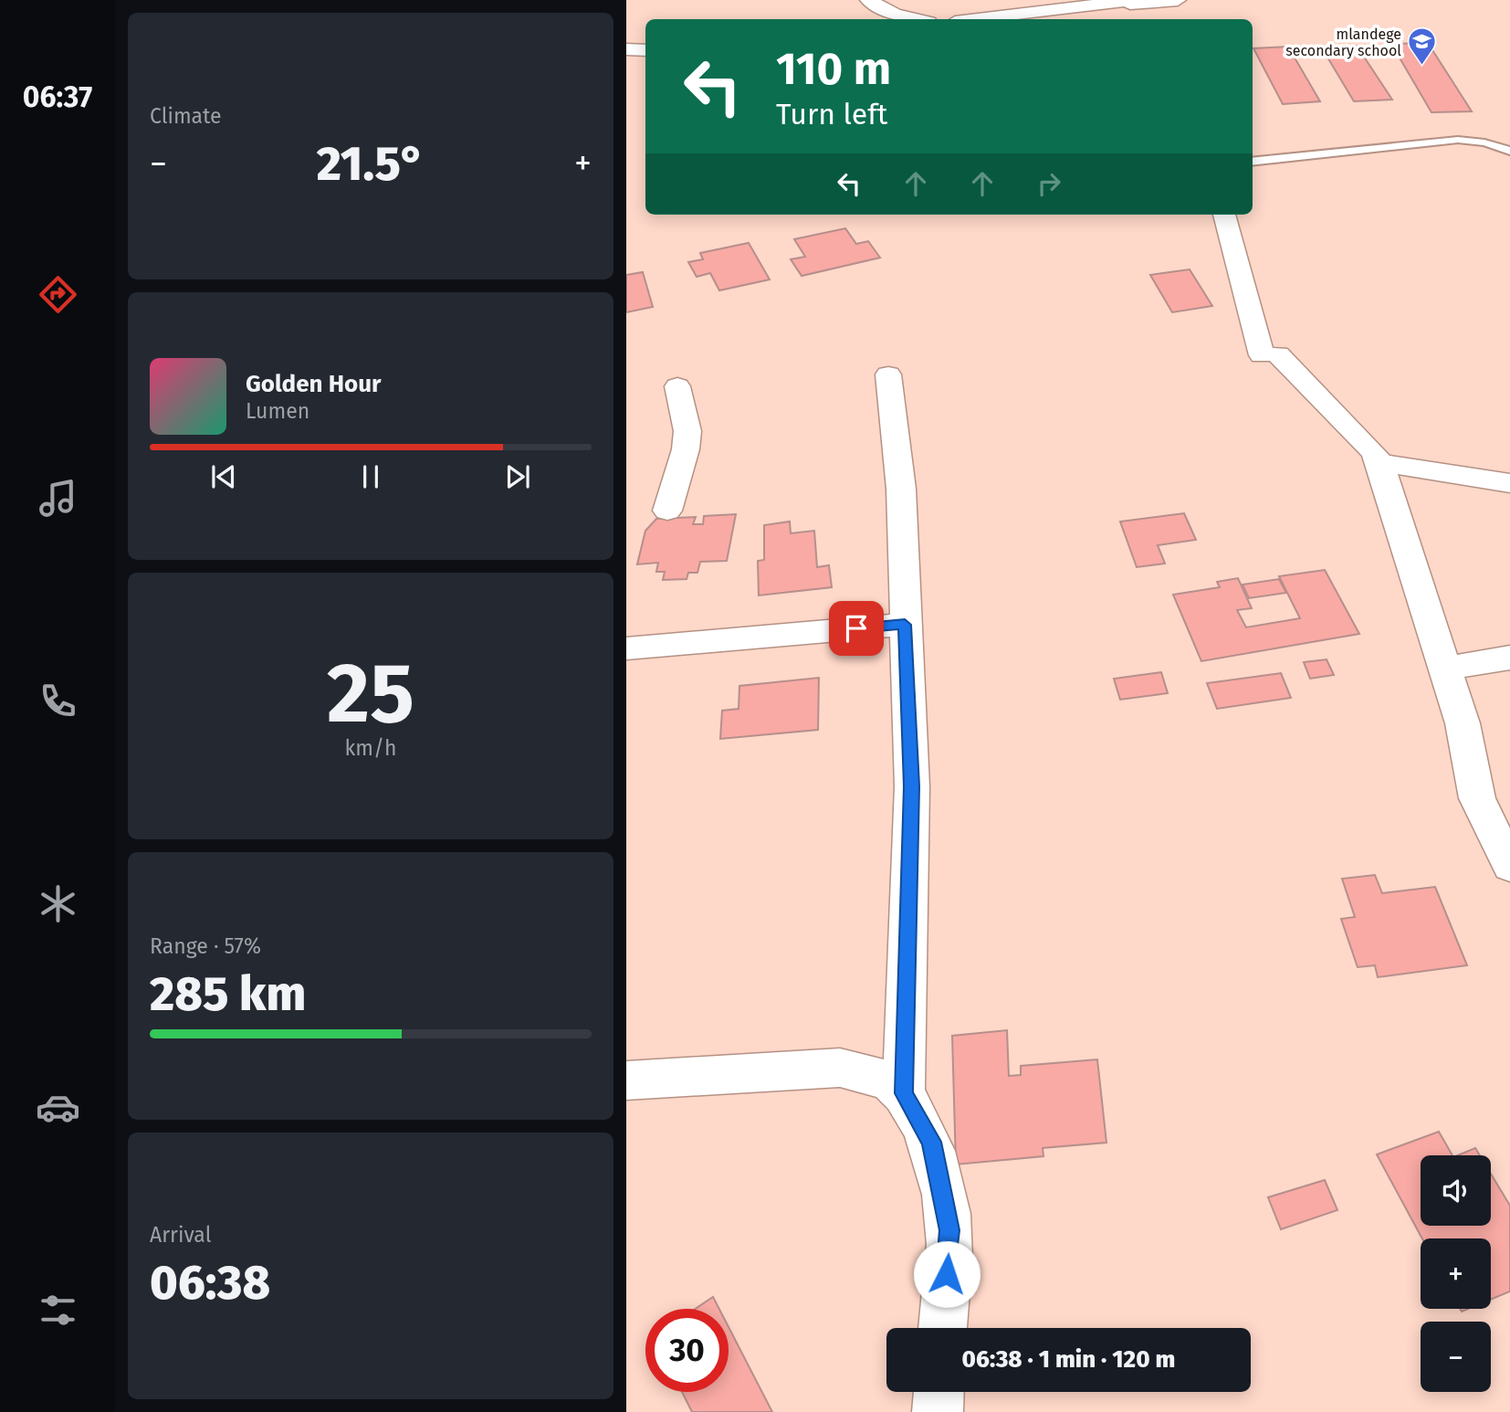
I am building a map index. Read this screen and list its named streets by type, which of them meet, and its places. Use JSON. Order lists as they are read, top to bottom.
{
  "places": {
    "school or university": ["mlandege secondary school"]
  },
  "page": {
    "tabs": "06:37",
    "tile": [
      "Climate",
      ["25", "km/h"],
      ["Range · 57%", "285 km"],
      ["Arrival", "06:38"]
    ],
    "turn": ["110 m", "Turn left"],
    "heat": ["−", "21.5°", "+"],
    "song": ["Golden Hour", "Lumen"],
    "map_buttons": ["+", "−"],
    "limit": "30",
    "trip": "06:38 · 1 min · 120 m"
  }
}
